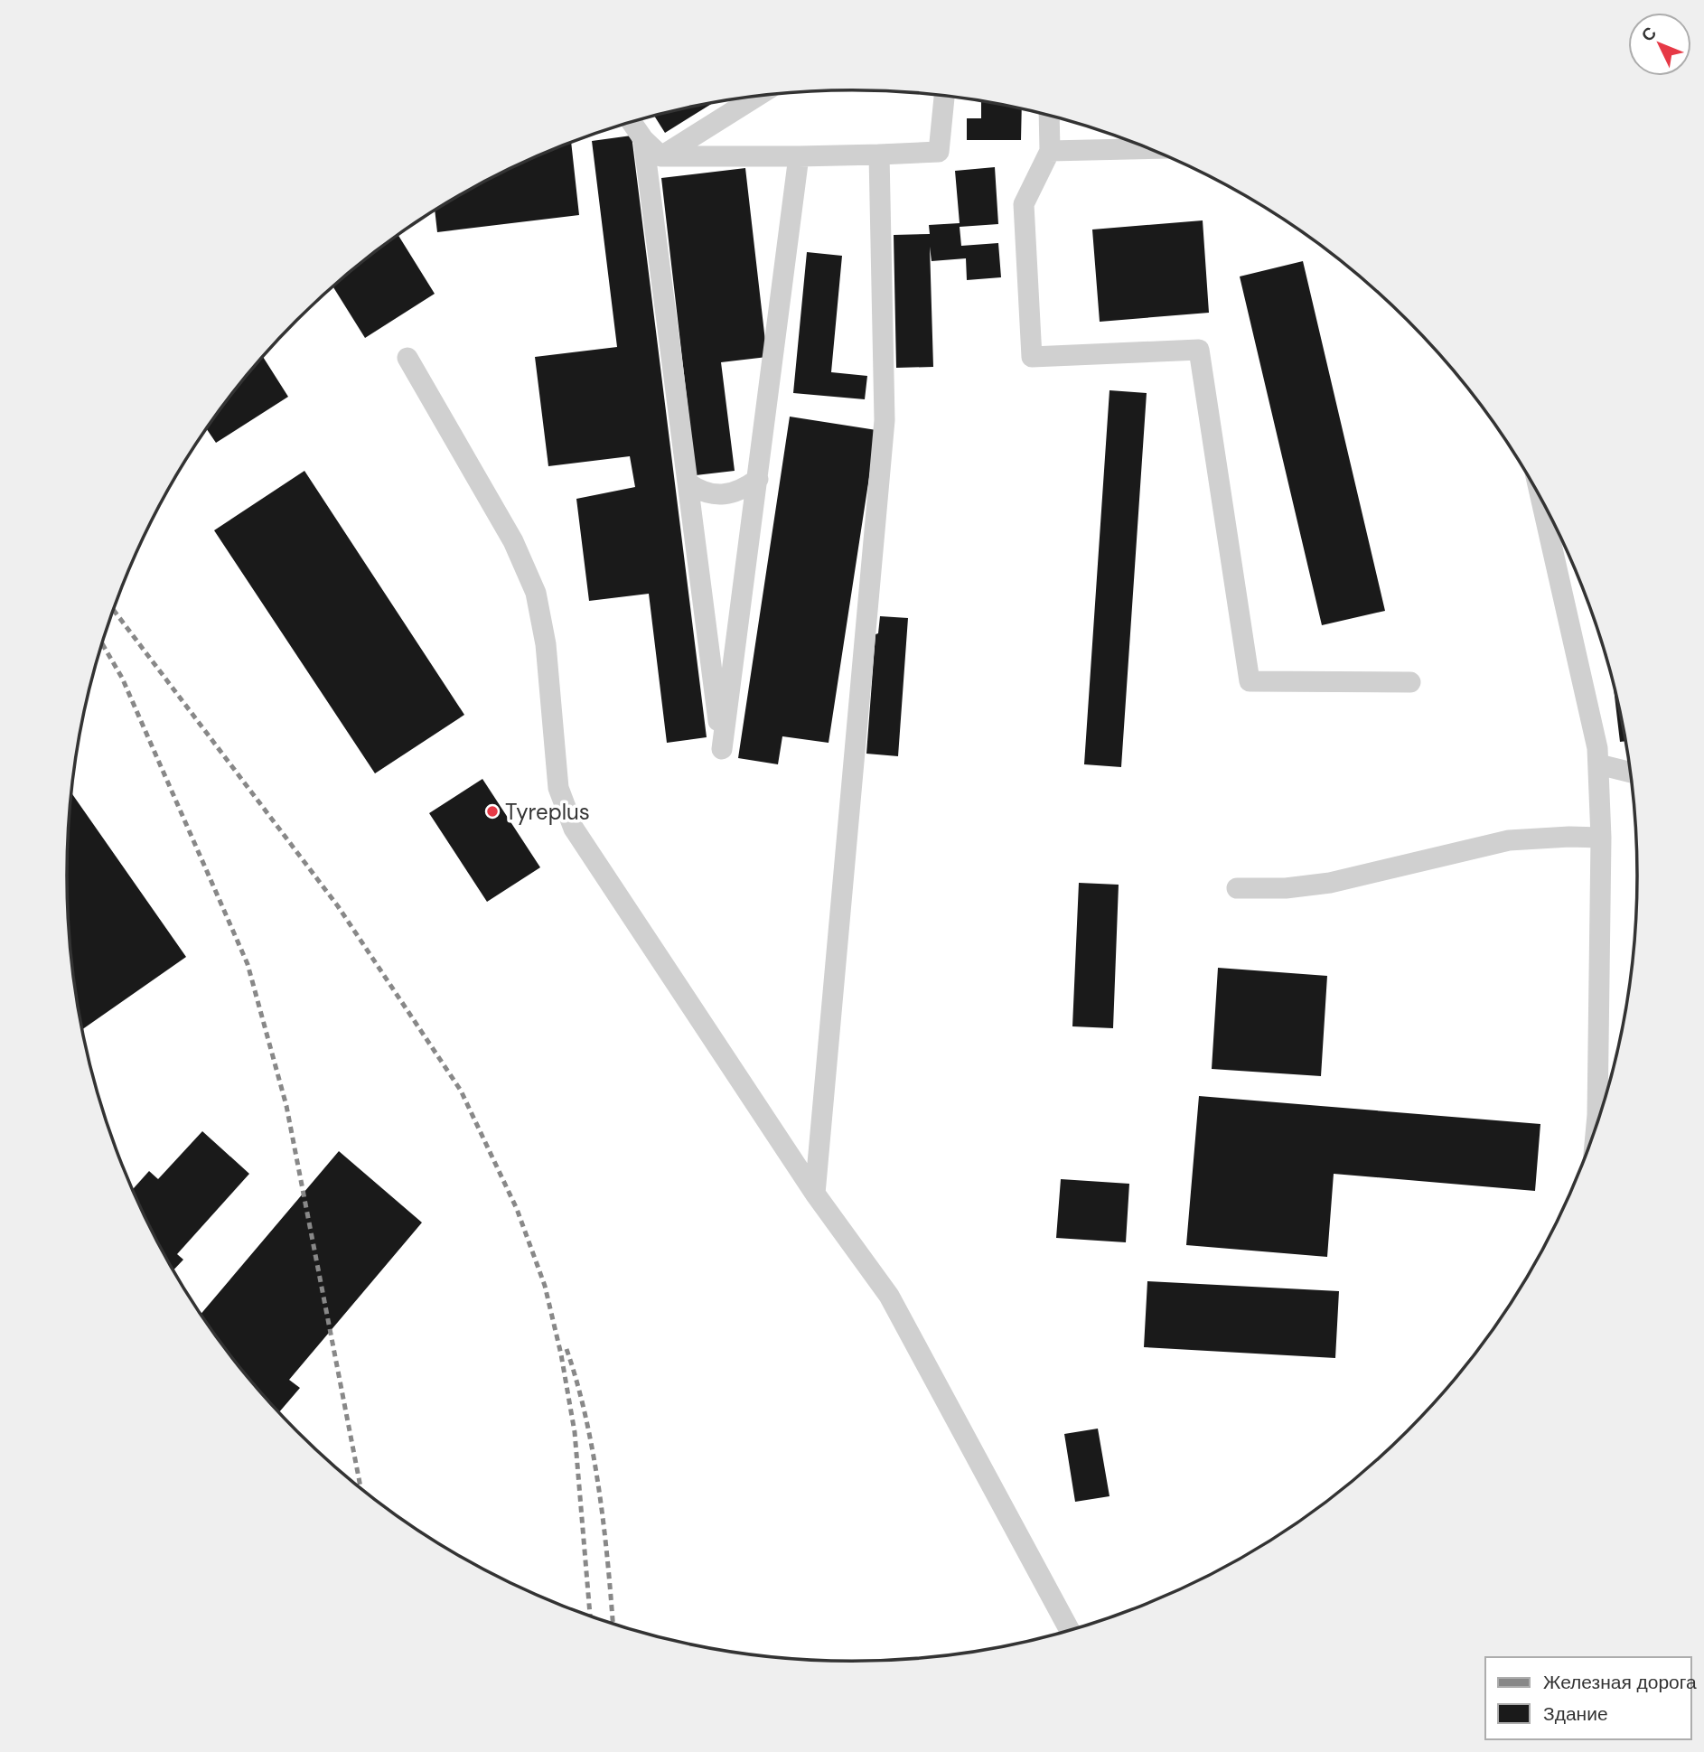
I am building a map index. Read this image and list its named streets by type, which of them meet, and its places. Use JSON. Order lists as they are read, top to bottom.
{
  "places": ["Tyreplus"],
  "legend": ["Железная дорога", "Здание"],
  "north": "top left"
}
